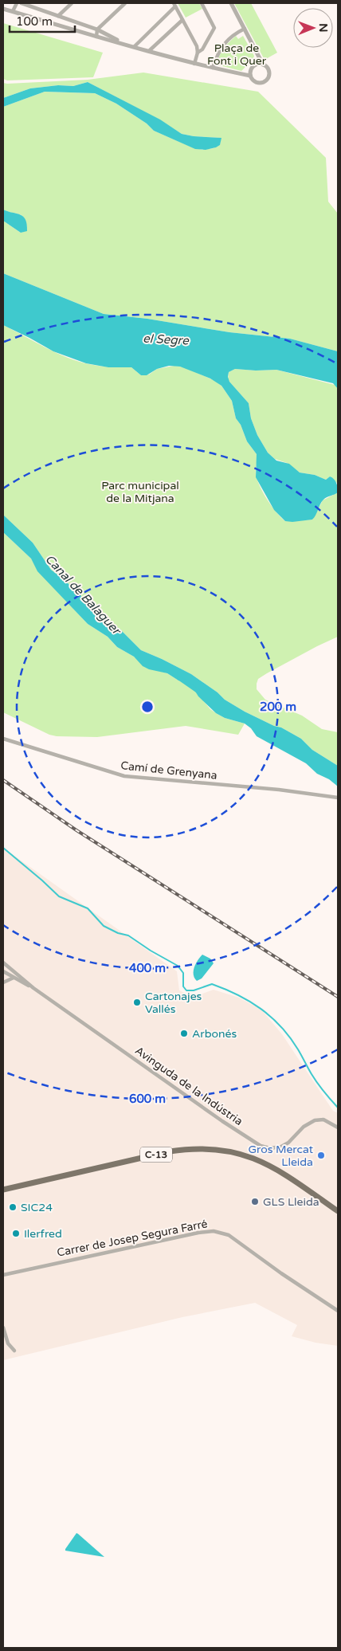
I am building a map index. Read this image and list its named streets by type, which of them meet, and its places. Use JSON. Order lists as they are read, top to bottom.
{
  "streets": {
    "main road": ["C-13"],
    "street": ["Camí de Grenyana", "Avinguda de la Indústria", "Carrer de Josep Segura Farré"]
  },
  "water": ["el Segre", "Canal de Balaguer"],
  "parks": ["Plaça de Font i Quer", "Parc municipal de la Mitjana"],
  "places": [
    "Cartonajes Vallés",
    "Arbonés",
    "Gros Mercat Lleida",
    "GLS Lleida",
    "SIC24",
    "Ilerfred"
  ],
  "scale_bar": "100 m",
  "north": "right",
  "rings": ["200 m", "400 m", "600 m"]
}
